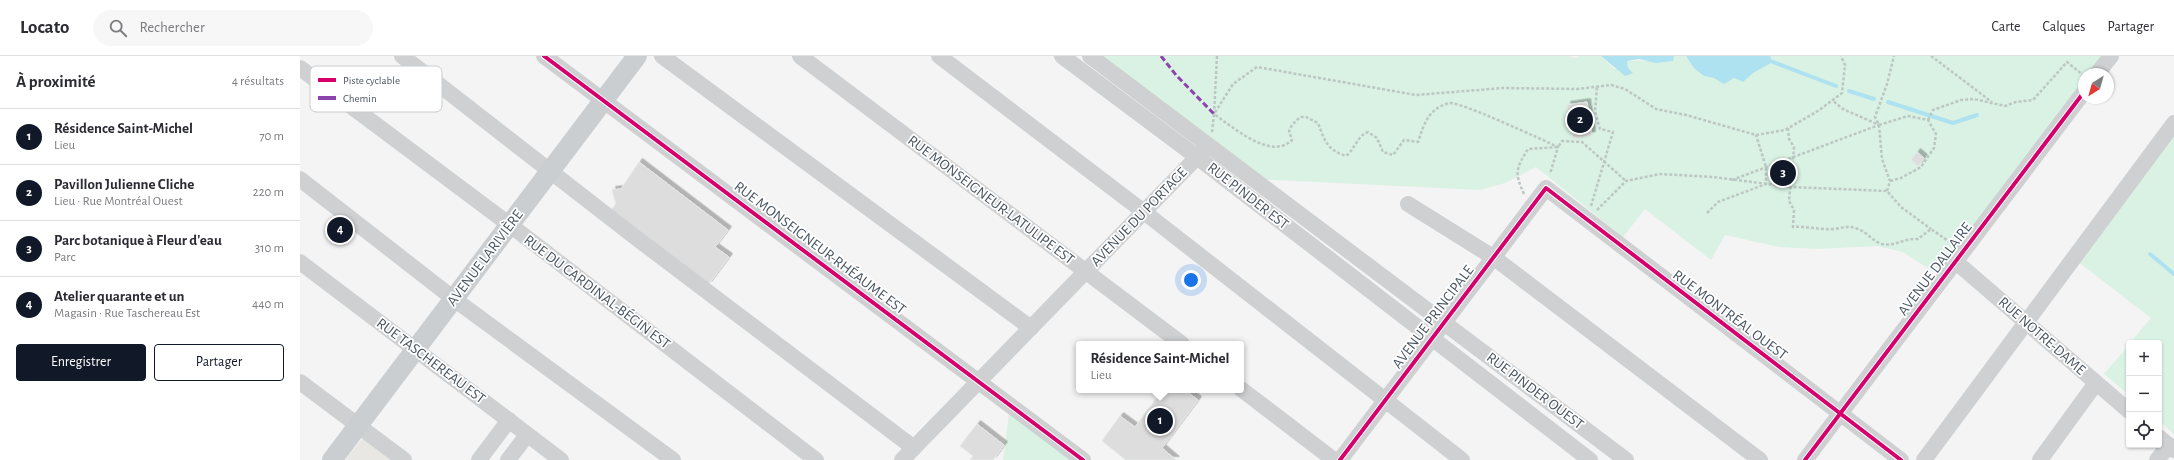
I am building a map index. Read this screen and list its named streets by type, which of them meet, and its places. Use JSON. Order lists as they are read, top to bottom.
{
  "streets": {
    "main road": ["AVENUE LARIVIÈRE"],
    "street": [
      "RUE PINDER EST",
      "RUE MONSEIGNEUR-LATULIPE EST",
      "AVENUE DU PORTAGE",
      "RUE MONSEIGNEUR-RHÉAUME EST",
      "AVENUE DALLAIRE",
      "RUE DU CARDINAL-BÉGIN EST",
      "RUE MONTRÉAL OUEST",
      "AVENUE PRINCIPALE",
      "RUE NOTRE-DAME",
      "RUE TASCHEREAU EST",
      "RUE PINDER OUEST"
    ]
  },
  "crossings": [
    ["RUE PINDER EST", "AVENUE DU PORTAGE"],
    ["RUE PINDER EST", "AVENUE PRINCIPALE"],
    ["RUE PINDER EST", "RUE PINDER OUEST"],
    ["RUE MONSEIGNEUR-LATULIPE EST", "AVENUE DU PORTAGE"],
    ["AVENUE DU PORTAGE", "RUE MONSEIGNEUR-RHÉAUME EST"],
    ["RUE MONSEIGNEUR-RHÉAUME EST", "AVENUE LARIVIÈRE"],
    ["AVENUE LARIVIÈRE", "RUE DU CARDINAL-BÉGIN EST"],
    ["AVENUE LARIVIÈRE", "RUE TASCHEREAU EST"],
    ["AVENUE DALLAIRE", "RUE MONTRÉAL OUEST"],
    ["AVENUE DALLAIRE", "RUE NOTRE-DAME"],
    ["RUE MONTRÉAL OUEST", "AVENUE PRINCIPALE"],
    ["AVENUE PRINCIPALE", "RUE PINDER OUEST"]
  ],
  "legend": ["Piste cyclable", "Chemin"],
  "north": "bottom left",
  "page": {
    "header": "Locato",
    "search": "Rechercher",
    "nav": ["Carte", "Calques", "Partager"],
    "heading": ["À proximité", "4 résultats"],
    "pins": [
      "2",
      "3",
      "4",
      "1"
    ],
    "list": [
      {
        "mark": "1",
        "name": "Résidence Saint-Michel",
        "note": "Lieu",
        "value": "70 m"
      },
      {
        "mark": "2",
        "name": "Pavillon Julienne Cliche",
        "note": "Lieu · Rue Montréal Ouest",
        "value": "220 m"
      },
      {
        "mark": "3",
        "name": "Parc botanique à Fleur d'eau",
        "note": "Parc",
        "value": "310 m"
      },
      {
        "mark": "4",
        "name": "Atelier quarante et un",
        "note": "Magasin · Rue Taschereau Est",
        "value": "440 m"
      }
    ],
    "buttons": ["Enregistrer", "Partager"],
    "map_buttons": ["+", "−"],
    "popup": ["Résidence Saint-Michel", "Lieu"]
  }
}
